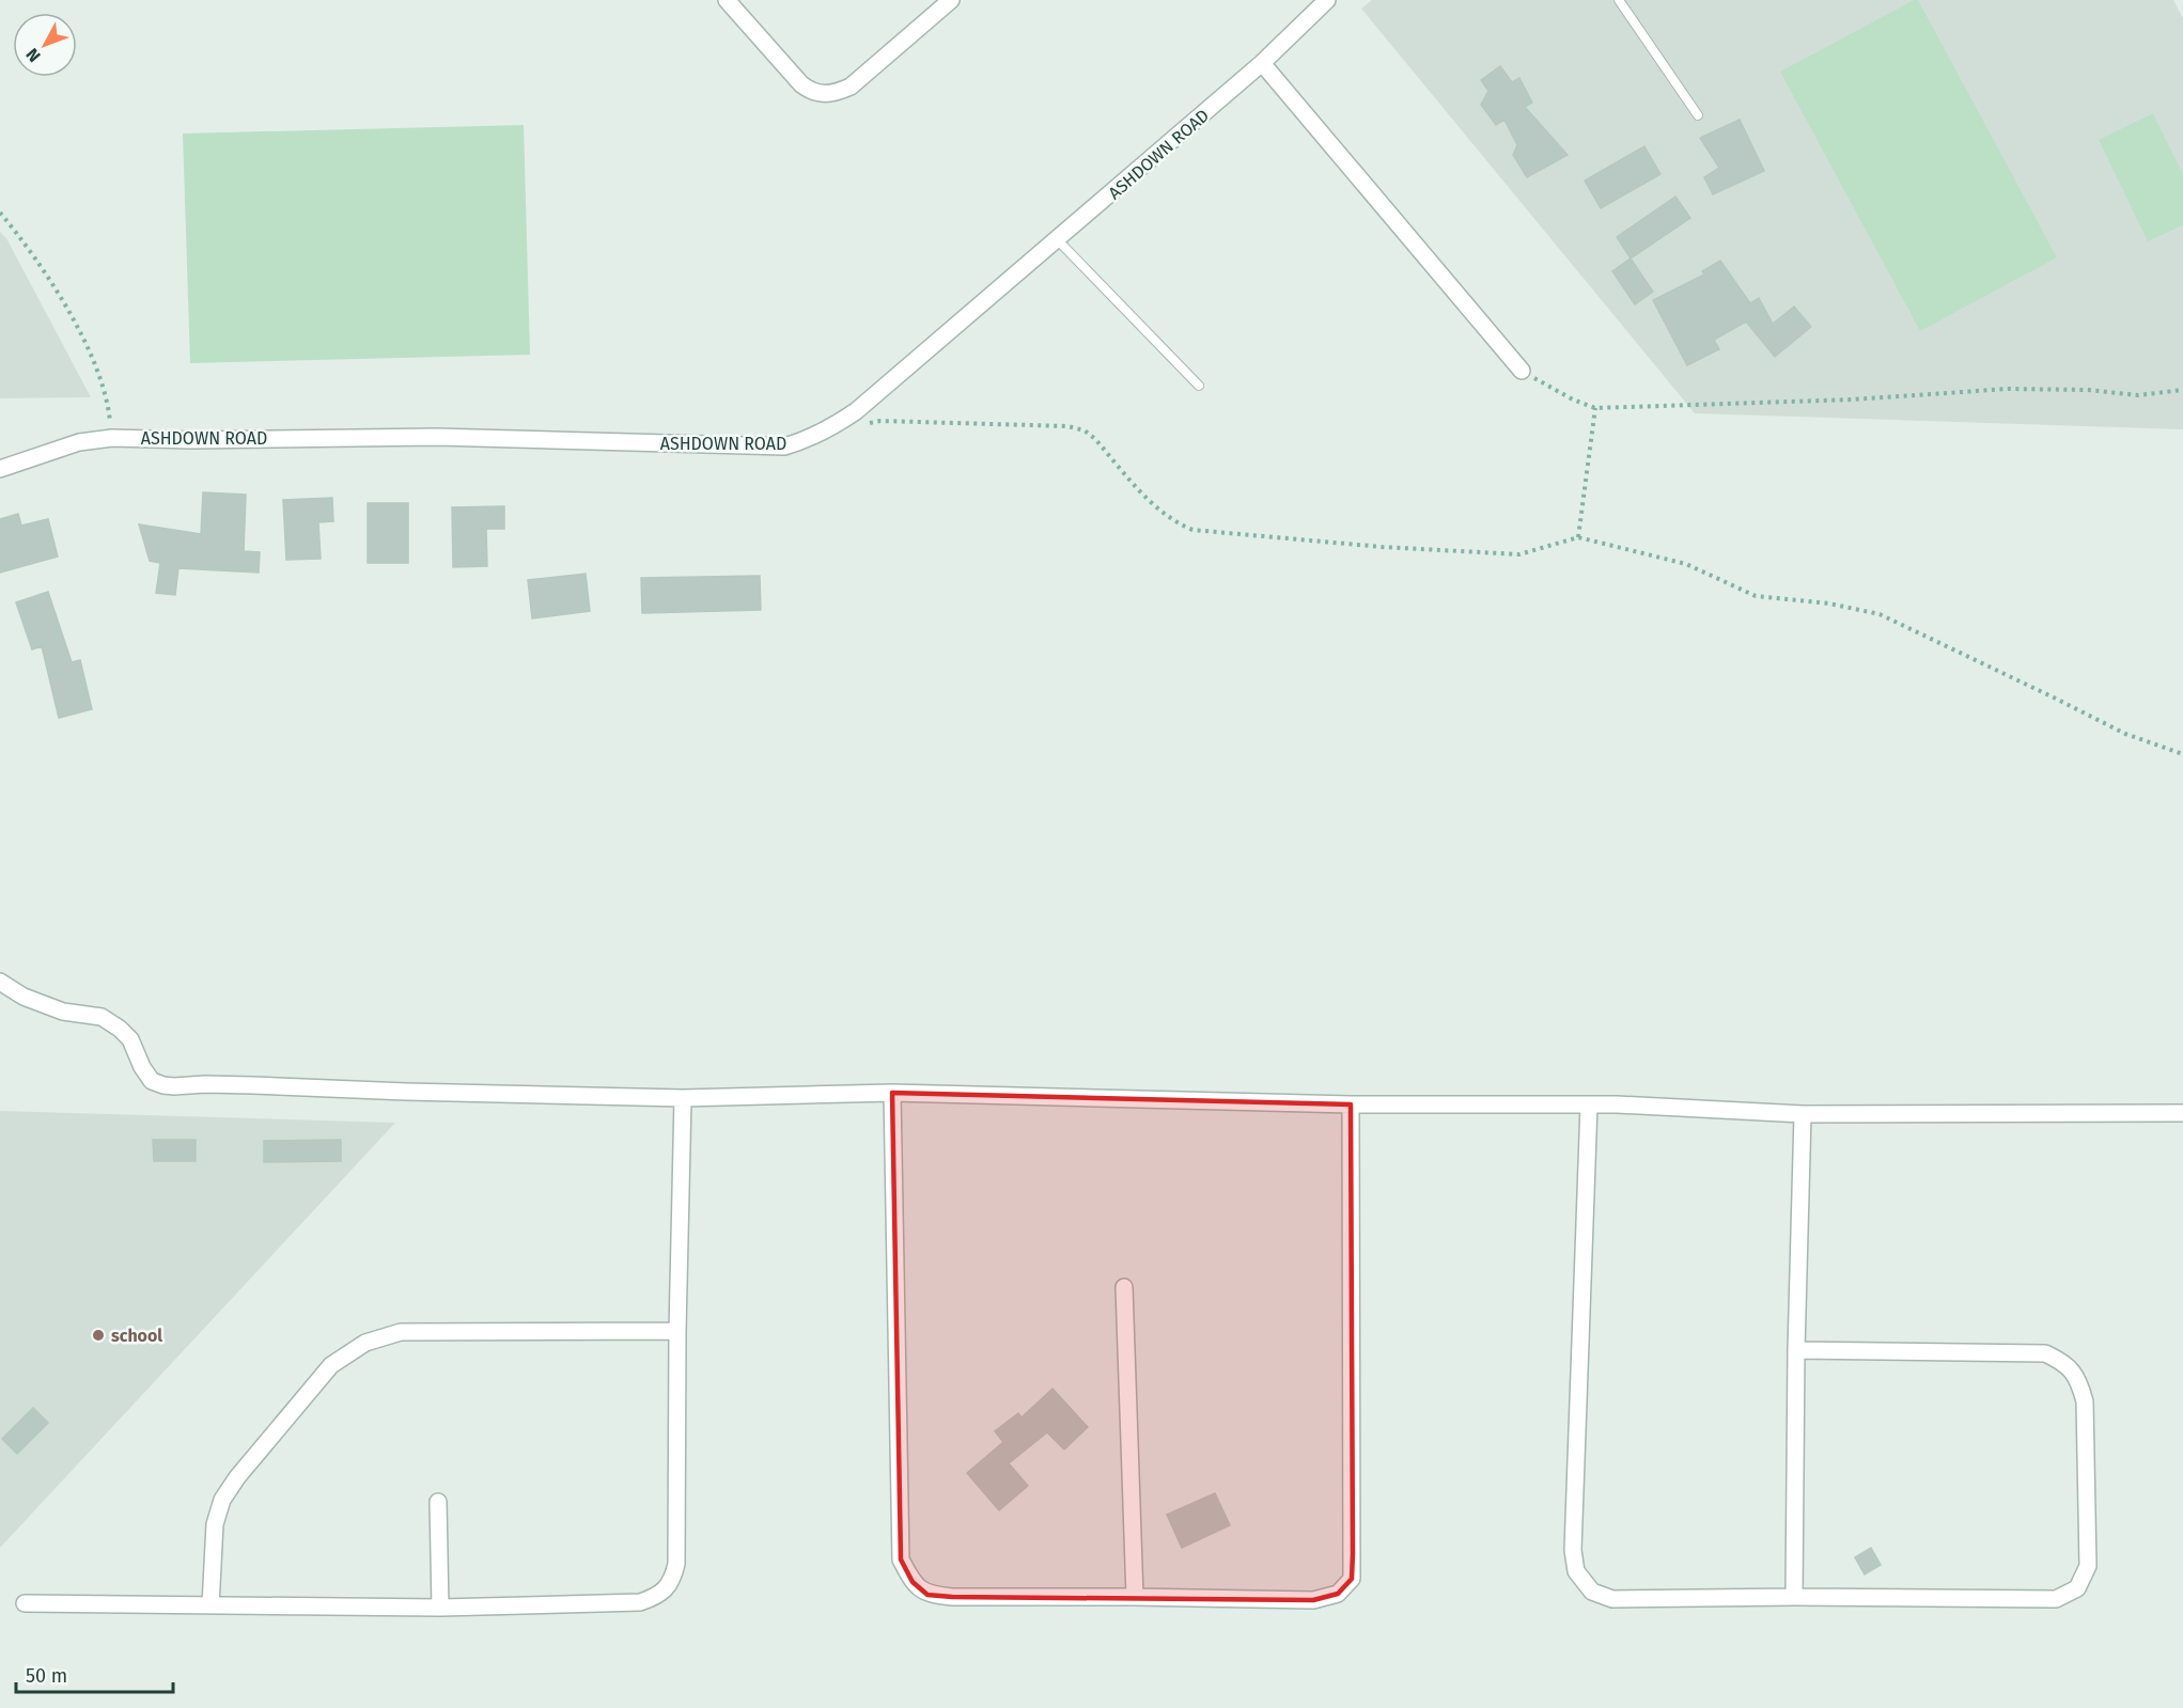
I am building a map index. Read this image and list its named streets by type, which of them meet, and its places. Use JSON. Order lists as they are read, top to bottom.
{
  "streets": {
    "street": ["ASHDOWN ROAD"]
  },
  "places": ["school"],
  "scale_bar": "50 m",
  "north": "bottom left"
}
